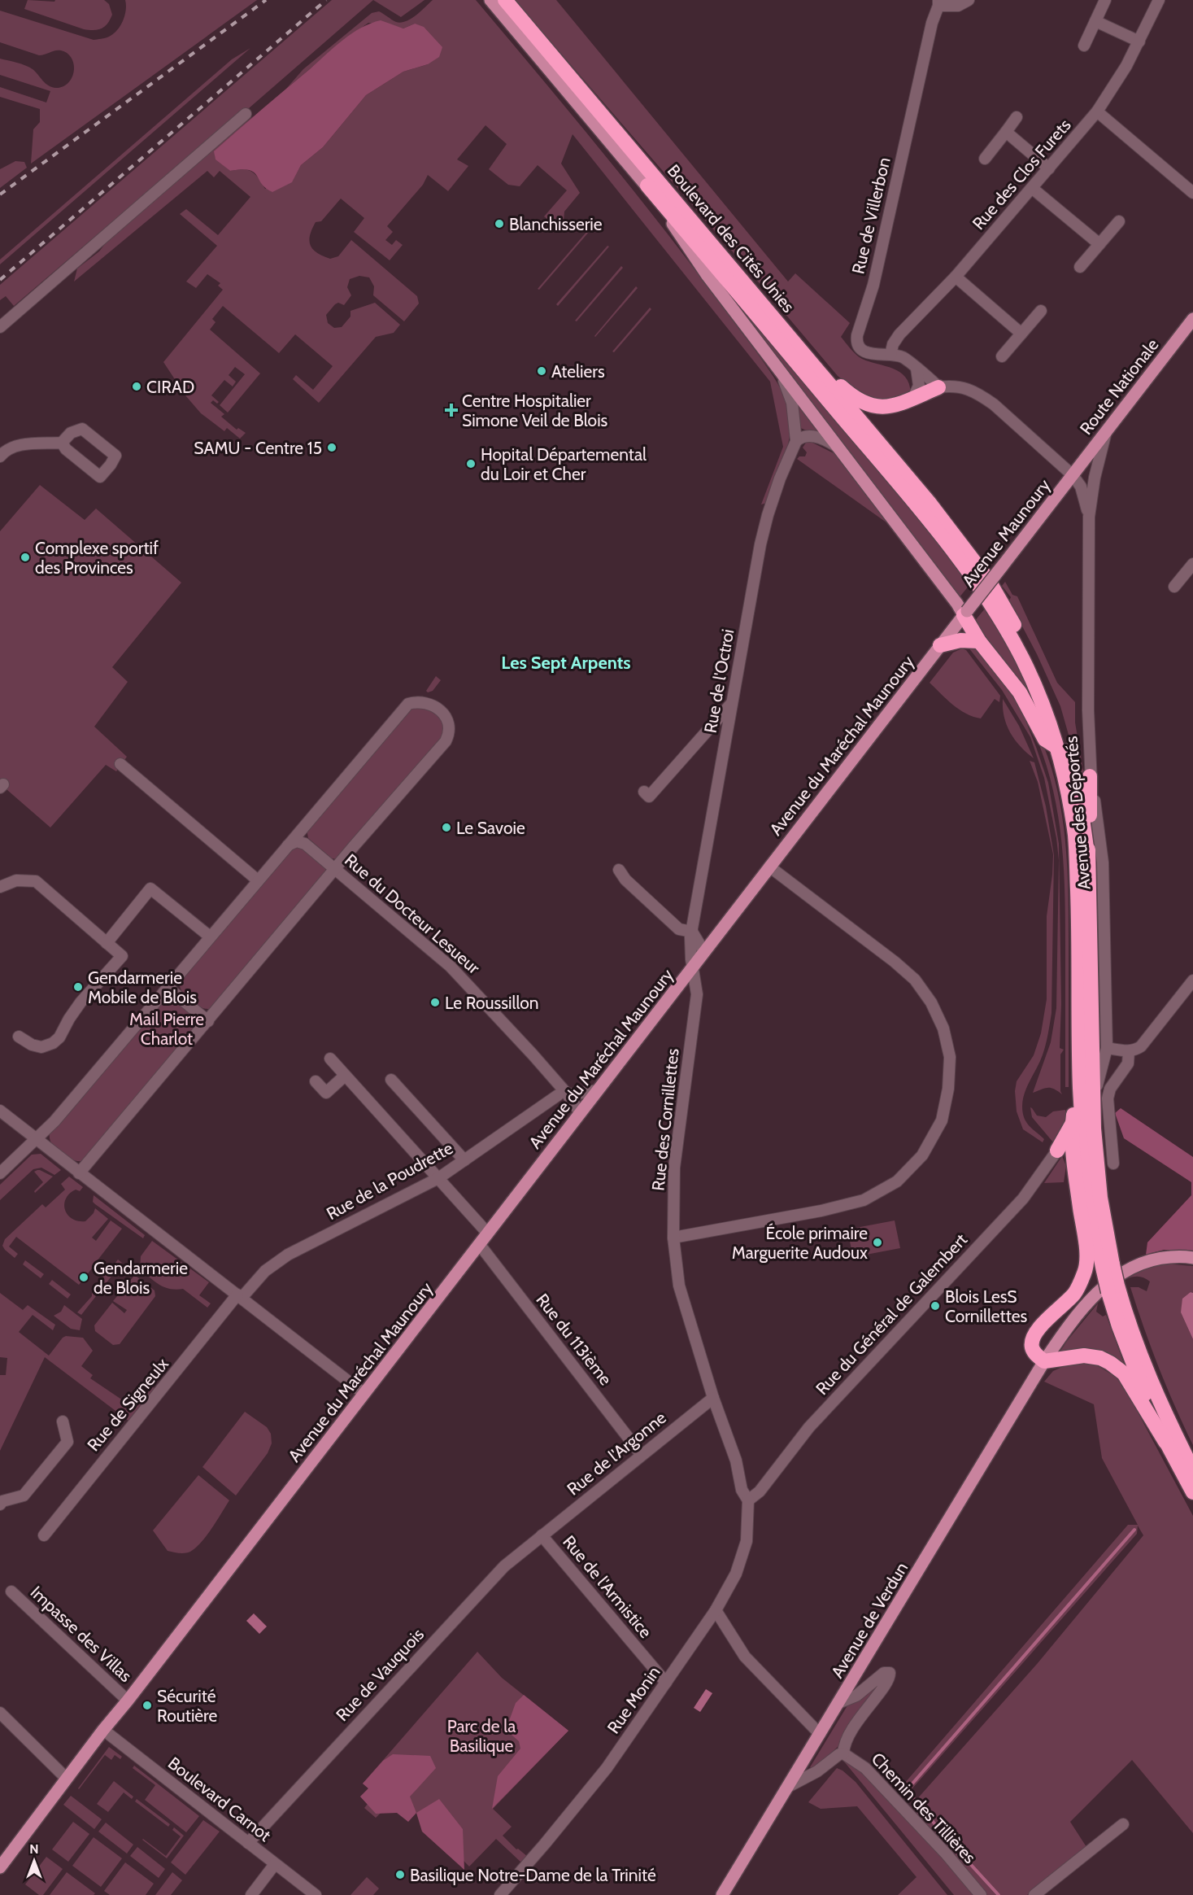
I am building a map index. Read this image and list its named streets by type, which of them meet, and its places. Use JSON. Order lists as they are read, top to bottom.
{
  "streets": {
    "highway": ["Boulevard des Cités Unies", "Avenue des Déportés"],
    "main road": [
      "Route Nationale",
      "Avenue Maunoury",
      "Avenue du Maréchal Maunoury",
      "Avenue de Verdun"
    ],
    "street": [
      "Rue des Clos Furets",
      "Rue de Villerbon",
      "Rue de l'Octroi",
      "Rue du Docteur Lesueur",
      "Rue des Cornillettes",
      "Rue de la Poudrette",
      "Rue du Général de Galembert",
      "Rue du 113ième",
      "Rue de Signeulx",
      "Rue de l'Argonne",
      "Rue de l'Armistice",
      "Impasse des Villas",
      "Rue de Vauquois",
      "Rue Monin",
      "Boulevard Carnot",
      "Chemin des Tillières"
    ]
  },
  "crossings": [
    ["Rue des Clos Furets", "Rue de Villerbon"],
    ["Boulevard des Cités Unies", "Avenue des Déportés"],
    ["Route Nationale", "Avenue Maunoury"],
    ["Route Nationale", "Avenue des Déportés"],
    ["Avenue Maunoury", "Avenue du Maréchal Maunoury"],
    ["Avenue Maunoury", "Avenue des Déportés"],
    ["Rue de l'Octroi", "Avenue du Maréchal Maunoury"],
    ["Rue de l'Octroi", "Rue des Cornillettes"],
    ["Avenue du Maréchal Maunoury", "Rue du Docteur Lesueur"],
    ["Avenue du Maréchal Maunoury", "Rue des Cornillettes"],
    ["Avenue du Maréchal Maunoury", "Rue du 113ième"],
    ["Avenue du Maréchal Maunoury", "Impasse des Villas"],
    ["Avenue du Maréchal Maunoury", "Boulevard Carnot"],
    ["Avenue des Déportés", "Avenue de Verdun"],
    ["Rue du Docteur Lesueur", "Rue de la Poudrette"],
    ["Rue des Cornillettes", "Rue du Général de Galembert"],
    ["Rue des Cornillettes", "Rue de l'Argonne"],
    ["Rue des Cornillettes", "Rue Monin"],
    ["Rue de la Poudrette", "Rue de Signeulx"],
    ["Rue du Général de Galembert", "Rue Monin"],
    ["Rue du 113ième", "Rue de l'Argonne"],
    ["Rue de l'Argonne", "Rue de l'Armistice"],
    ["Rue de l'Argonne", "Rue de Vauquois"],
    ["Rue de l'Armistice", "Rue de Vauquois"],
    ["Rue de l'Armistice", "Rue Monin"],
    ["Rue de Vauquois", "Boulevard Carnot"]
  ],
  "districts": ["Les Sept Arpents"],
  "parks": ["Mail Pierre Charlot", "Parc de la Basilique"],
  "places": {
    "other": [
      "Blanchisserie",
      "Ateliers",
      "CIRAD",
      "SAMU - Centre 15",
      "Hopital Départemental du Loir et Cher",
      "Complexe sportif des Provinces",
      "Le Savoie",
      "Gendarmerie Mobile de Blois",
      "Le Roussillon",
      "École primaire Marguerite Audoux",
      "Gendarmerie de Blois",
      "Blois LesS Cornillettes",
      "Sécurité Routière",
      "Basilique Notre-Dame de la Trinité"
    ],
    "health": ["Centre Hospitalier Simone Veil de Blois"]
  },
  "north": "top"
}
